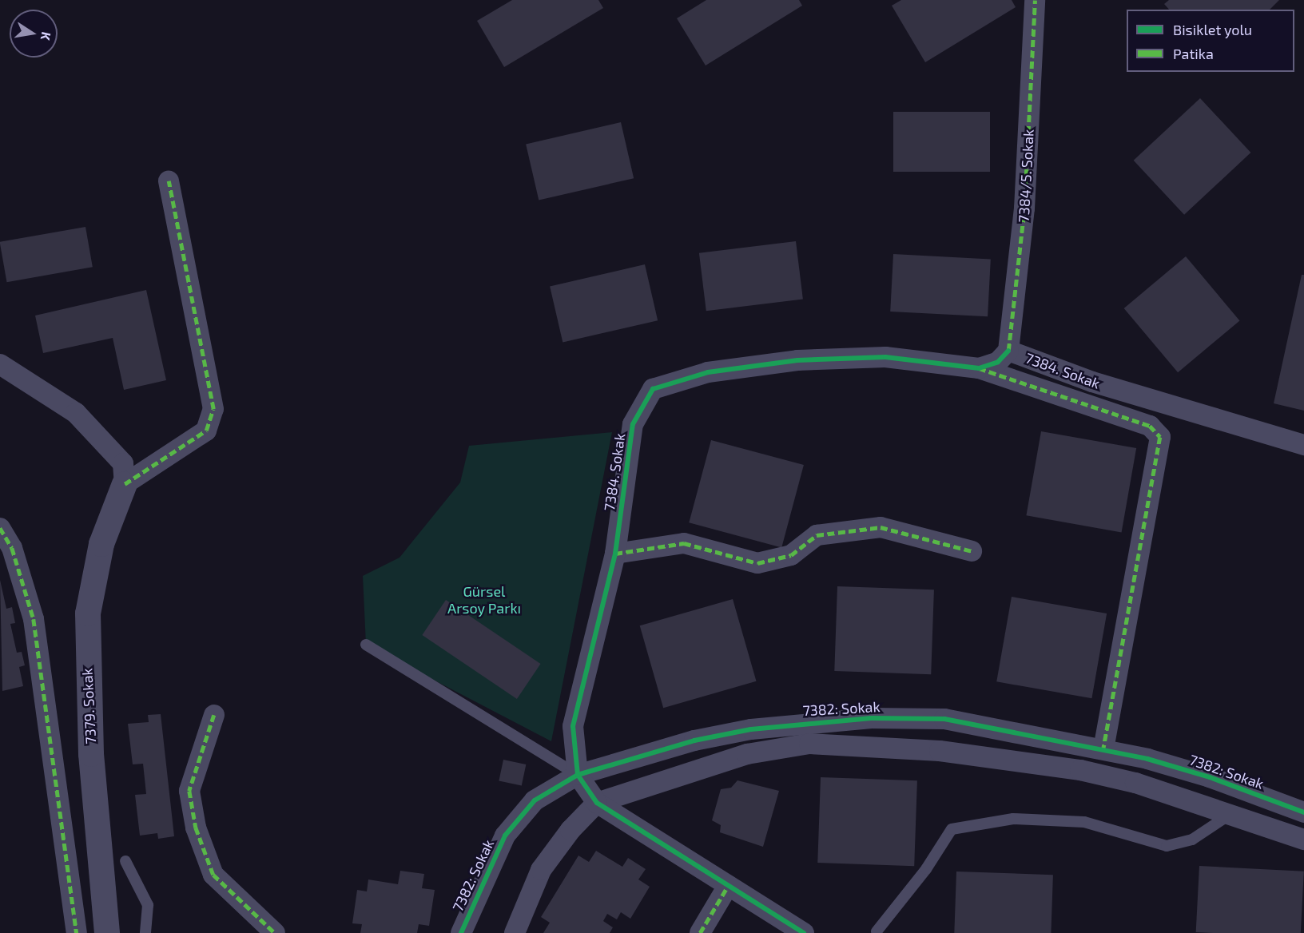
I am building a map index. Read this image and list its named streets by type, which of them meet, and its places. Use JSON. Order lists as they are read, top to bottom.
{
  "streets": {
    "street": [
      "7384/5. Sokak",
      "7384. Sokak",
      "7379. Sokak",
      "7382: Sokak"
    ]
  },
  "crossings": [
    ["7384/5. Sokak", "7384. Sokak"],
    ["7384. Sokak", "7382: Sokak"]
  ],
  "parks": ["Gürsel Arsoy Parkı"],
  "legend": ["Bisiklet yolu", "Patika"],
  "north": "right"
}
